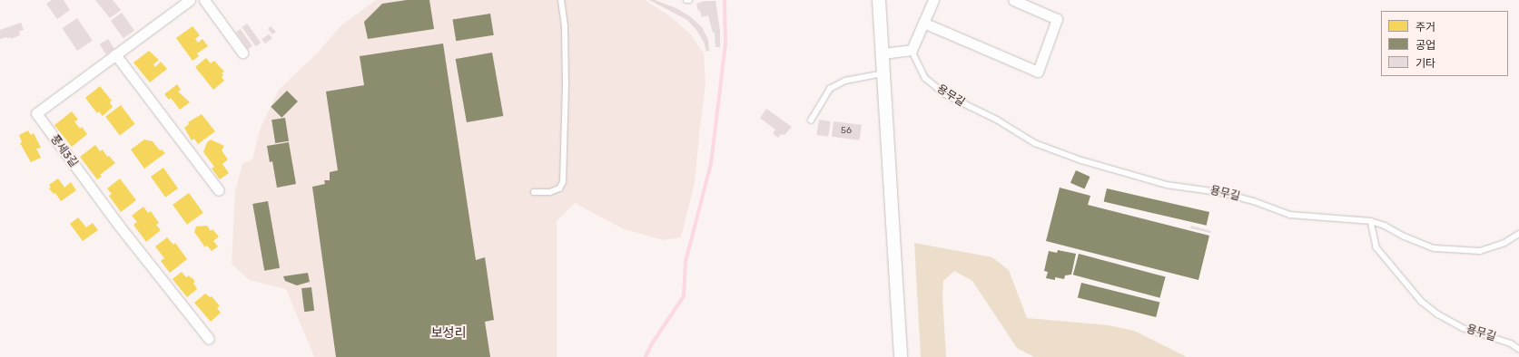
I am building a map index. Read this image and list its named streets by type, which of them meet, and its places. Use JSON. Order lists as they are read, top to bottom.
{
  "streets": {
    "street": ["풍세3길"],
    "lane": ["용무길"]
  },
  "districts": ["보성리"],
  "house_numbers": ["56"],
  "legend": ["주거", "공업", "기타"]
}
